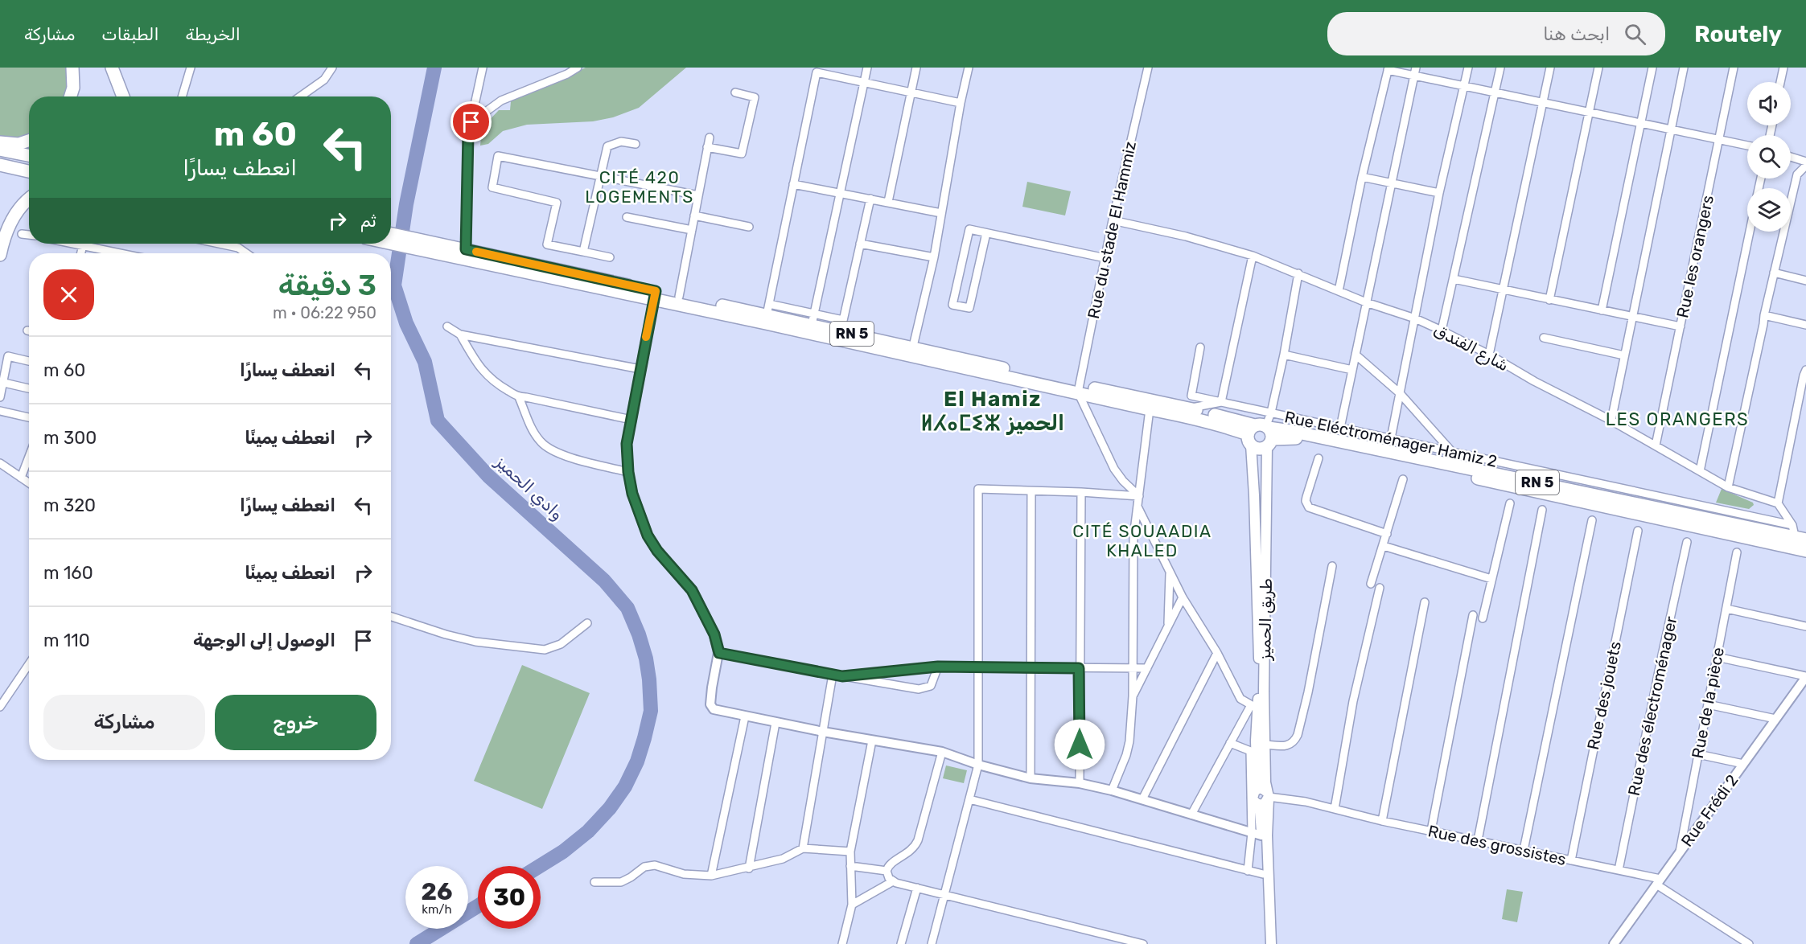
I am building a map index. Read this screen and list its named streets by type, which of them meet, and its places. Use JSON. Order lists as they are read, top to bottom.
{
  "streets": {
    "highway": ["RN 5"],
    "main road": ["طريق الحميز"],
    "street": [
      "Rue du stade El Hammiz",
      "Rue les orangers",
      "شارع الفندق",
      "Rue Eléctroménager Hamiz 2",
      "Rue des jouets",
      "Rue de la pièce",
      "Rue des électroménager",
      "Rue Frédi 2",
      "Rue des grossistes"
    ]
  },
  "crossings": [
    ["Rue du stade El Hammiz", "RN 5"],
    ["Rue du stade El Hammiz", "شارع الفندق"],
    ["Rue les orangers", "شارع الفندق"],
    ["RN 5", "Rue Eléctroménager Hamiz 2"],
    ["RN 5", "طريق الحميز"],
    ["طريق الحميز", "Rue des grossistes"],
    ["Rue des jouets", "Rue des grossistes"],
    ["Rue de la pièce", "Rue Frédi 2"],
    ["Rue des électroménager", "Rue des grossistes"],
    ["Rue Frédi 2", "Rue des grossistes"]
  ],
  "districts": [
    "CITÉ 420 LOGEMENTS",
    "El Hamiz ⵍⵃⴰⵎⵉⵣ الحميز",
    "LES ORANGERS",
    "CITÉ SOUAADIA KHALED"
  ],
  "water": ["وادي الحميز"],
  "page": {
    "header": "Routely",
    "search": "ابحث هنا",
    "nav": ["الخريطة", "الطبقات", "مشاركة"],
    "turn": ["60 m", "انعطف يسارًا"],
    "then": "ثم",
    "heading": ["3 دقيقة", "950 m · 06:22"],
    "list": [
      {
        "name": "انعطف يسارًا",
        "value": "60 m"
      },
      {
        "name": "انعطف يمينًا",
        "value": "300 m"
      },
      {
        "name": "انعطف يسارًا",
        "value": "320 m"
      },
      {
        "name": "انعطف يمينًا",
        "value": "160 m"
      },
      {
        "name": "الوصول إلى الوجهة",
        "value": "110 m"
      }
    ],
    "buttons": ["خروج", "مشاركة"],
    "speed": "26 km/h",
    "limit": "30"
  }
}
